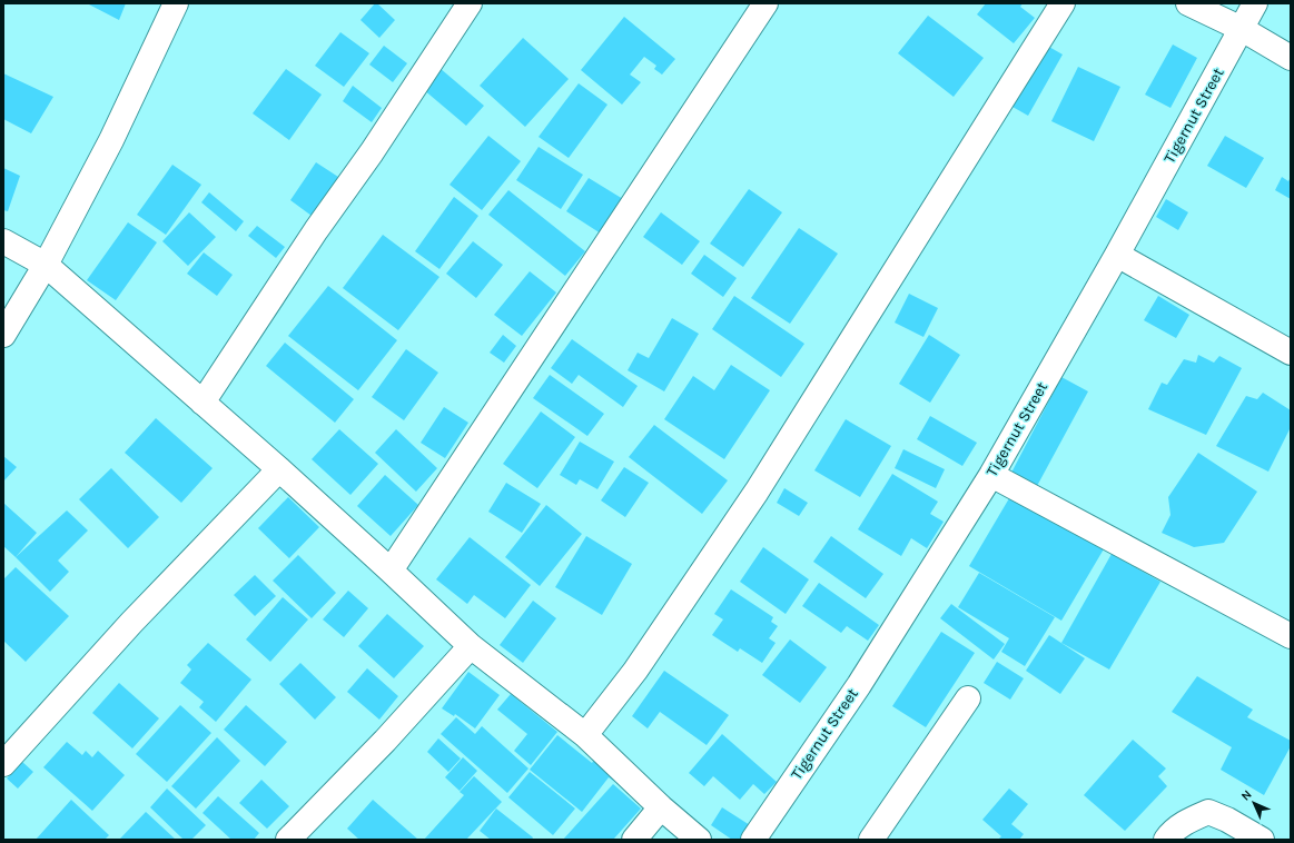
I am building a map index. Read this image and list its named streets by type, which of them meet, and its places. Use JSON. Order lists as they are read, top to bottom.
{
  "streets": {
    "street": ["Tigernut Street"]
  },
  "north": "top left"
}
